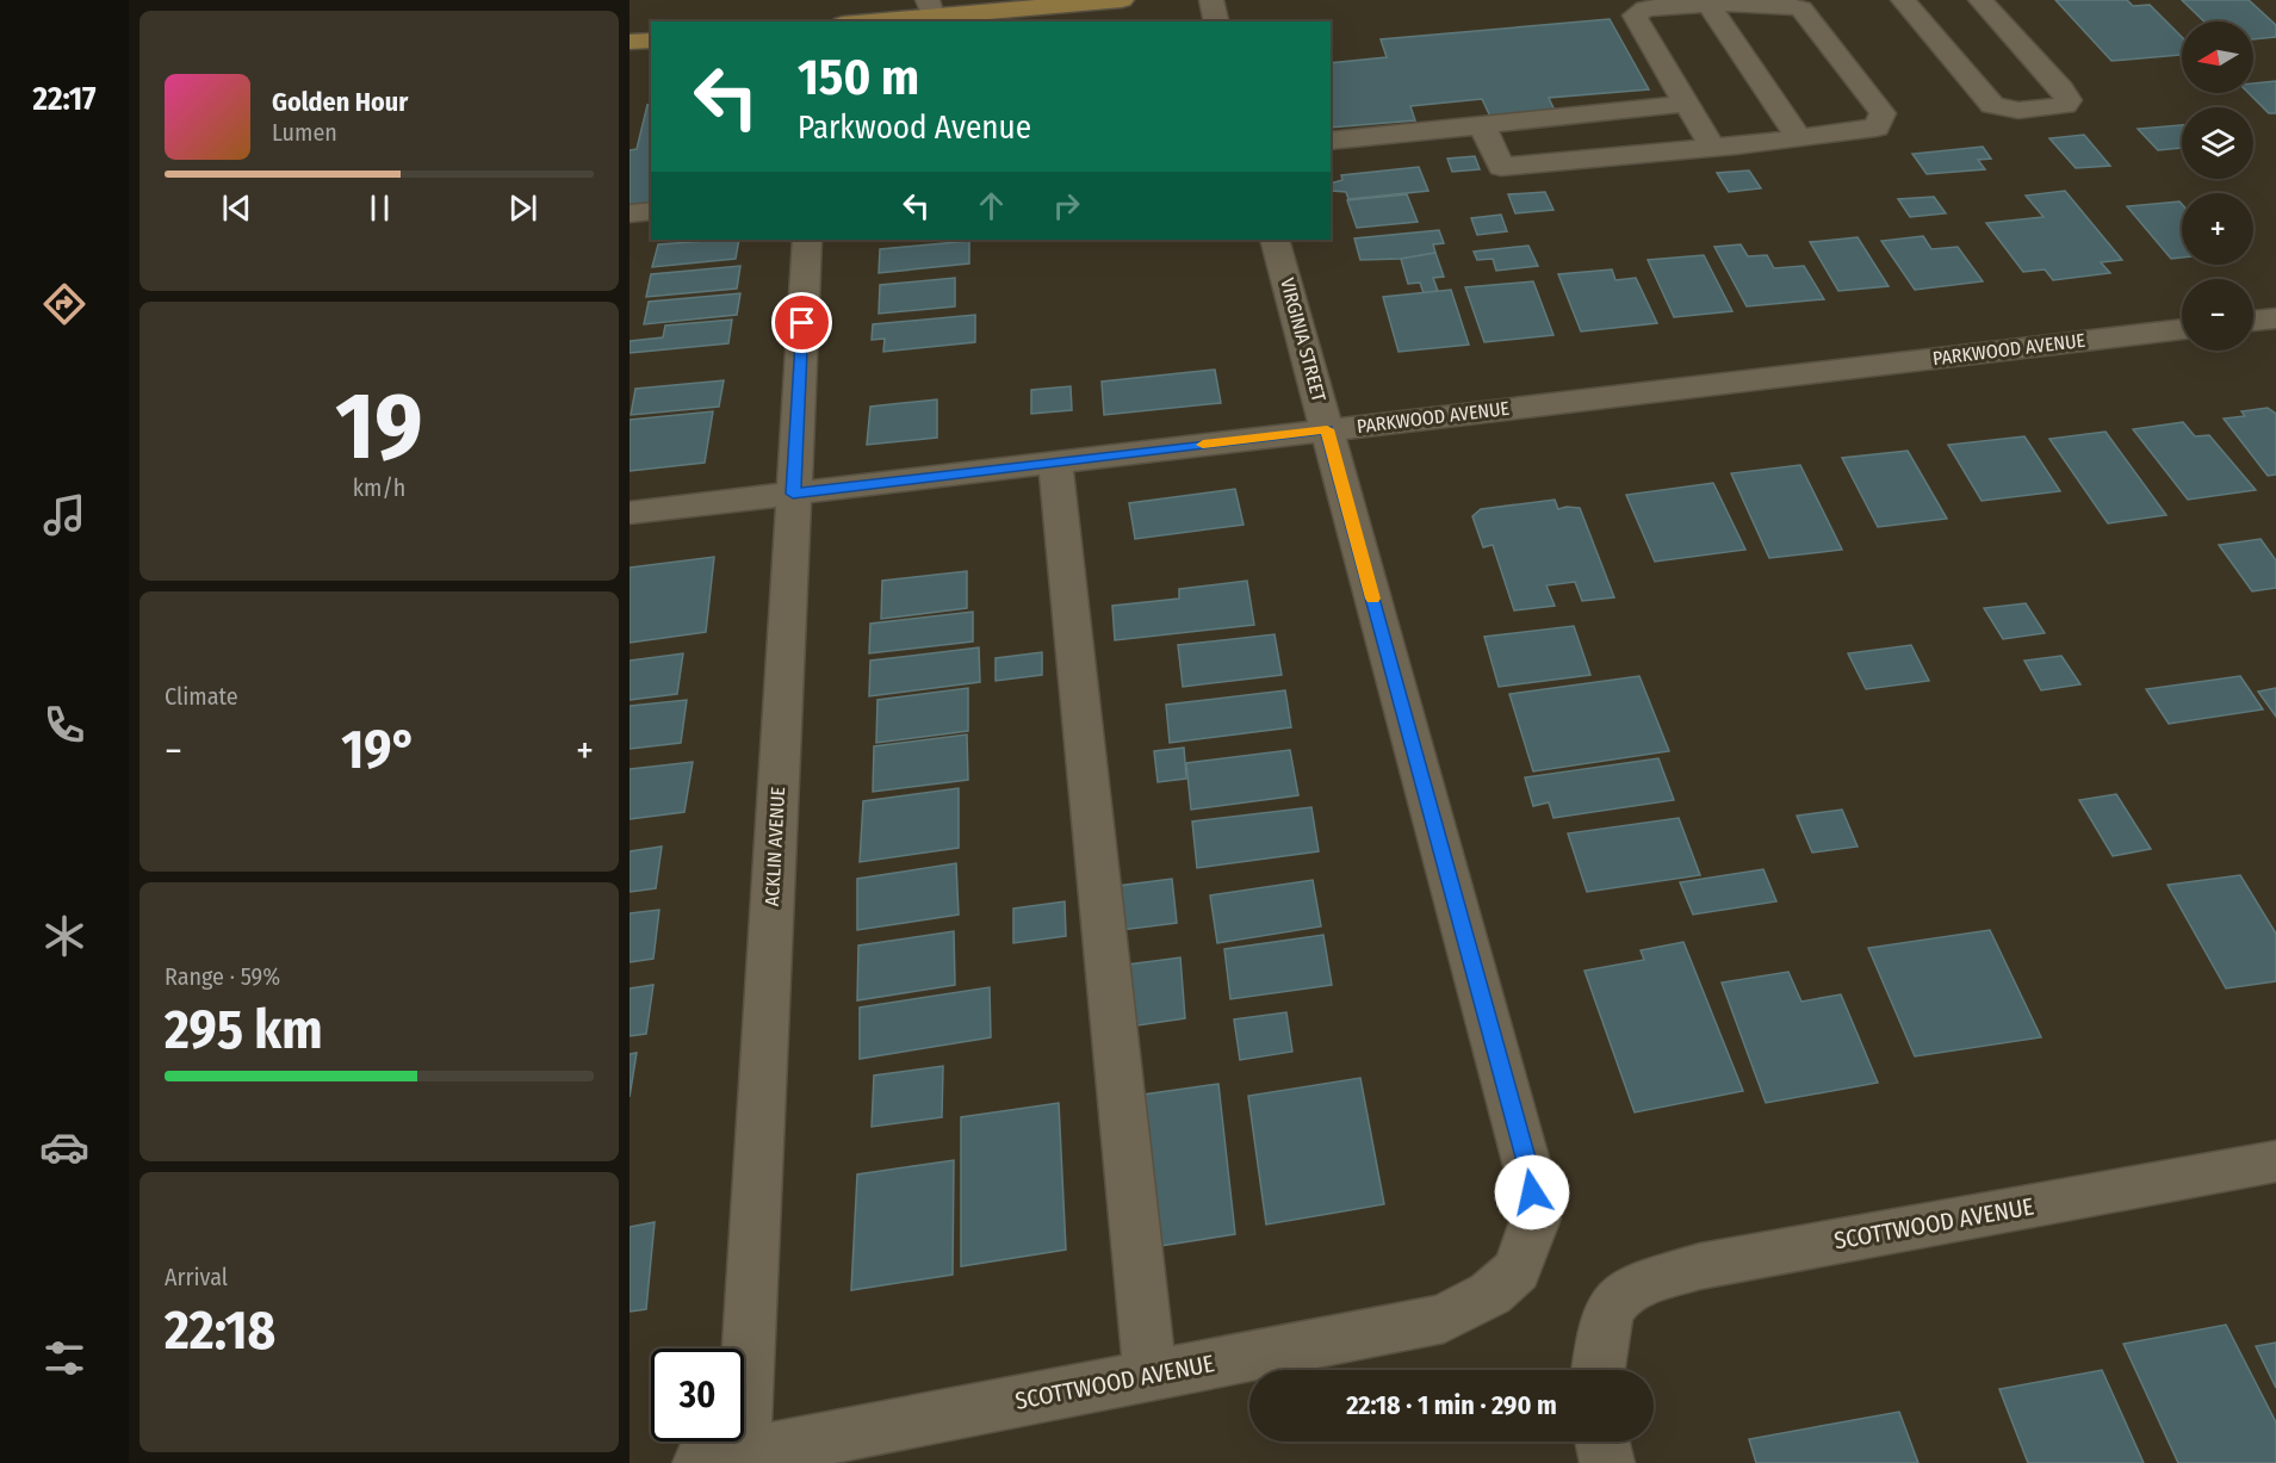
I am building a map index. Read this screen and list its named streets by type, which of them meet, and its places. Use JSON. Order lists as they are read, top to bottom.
{
  "streets": {
    "street": [
      "VIRGINIA STREET",
      "PARKWOOD AVENUE",
      "ACKLIN AVENUE",
      "SCOTTWOOD AVENUE"
    ]
  },
  "crossings": [
    ["VIRGINIA STREET", "PARKWOOD AVENUE"],
    ["VIRGINIA STREET", "SCOTTWOOD AVENUE"],
    ["PARKWOOD AVENUE", "ACKLIN AVENUE"],
    ["ACKLIN AVENUE", "SCOTTWOOD AVENUE"]
  ],
  "north": "left",
  "page": {
    "tabs": "22:17",
    "map_buttons": ["+", "−"],
    "turn": ["150 m", "Parkwood Avenue"],
    "song": ["Golden Hour", "Lumen"],
    "tile": [
      ["19", "km/h"],
      "Climate",
      ["Range · 59%", "295 km"],
      ["Arrival", "22:18"]
    ],
    "heat": ["−", "19°", "+"],
    "limit": "30",
    "trip": "22:18 · 1 min · 290 m"
  }
}
